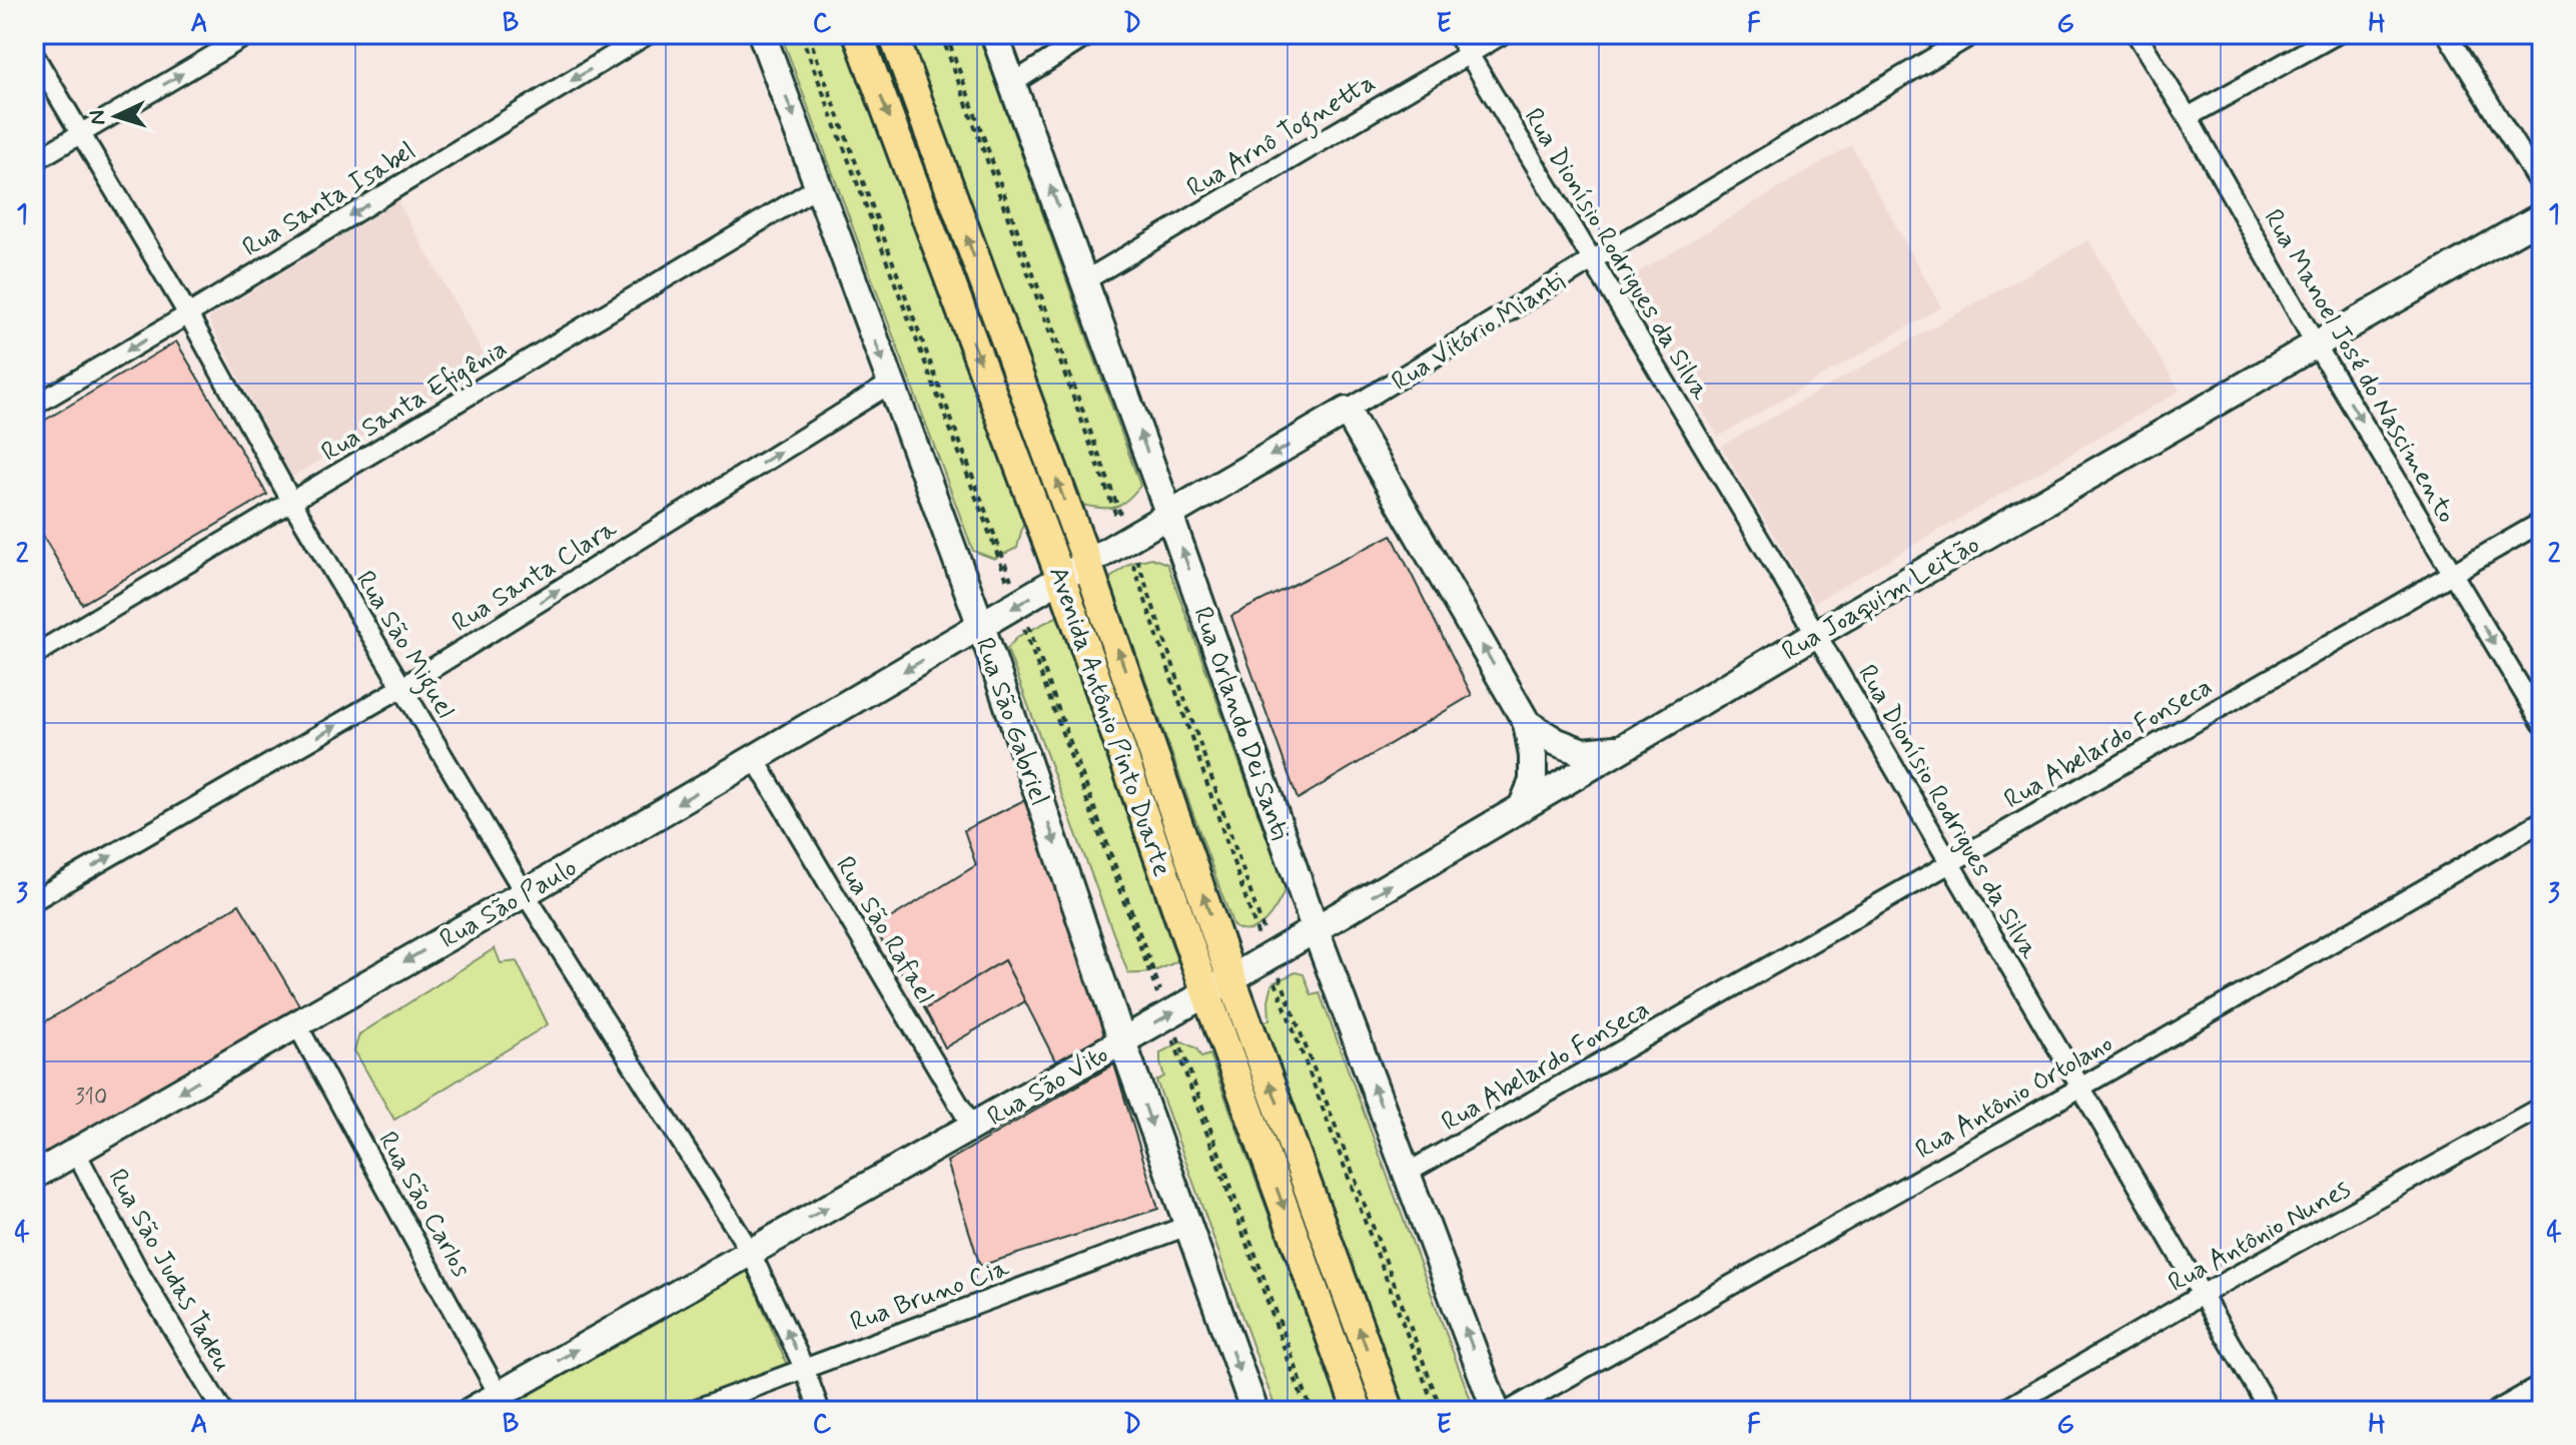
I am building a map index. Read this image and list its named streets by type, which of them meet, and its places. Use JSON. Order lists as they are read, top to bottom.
{
  "streets": {
    "main road": ["Avenida Antônio Pinto Duarte"],
    "street": [
      "Rua Arnô Tognetta",
      "Rua Santa Isabel",
      "Rua Dionísio Rodrigues da Silva",
      "Rua Vitório Mianti",
      "Rua Manoel José do Nascimento",
      "Rua Santa Efigênia",
      "Rua Santa Clara",
      "Rua Joaquim Leitão",
      "Rua São Miguel",
      "Rua São Gabriel",
      "Rua Orlando Dei Santi",
      "Rua Abelardo Fonseca",
      "Rua São Paulo",
      "Rua São Rafael",
      "Rua São Vito",
      "Rua Antônio Ortolano",
      "Rua São Carlos",
      "Rua Antônio Nunes",
      "Rua São Judas Tadeu",
      "Rua Bruno Cia"
    ]
  },
  "crossings": [
    ["Rua Arnô Tognetta", "Rua Dionísio Rodrigues da Silva"],
    ["Rua Arnô Tognetta", "Rua Orlando Dei Santi"],
    ["Rua Santa Isabel", "Rua São Miguel"],
    ["Rua Dionísio Rodrigues da Silva", "Rua Vitório Mianti"],
    ["Rua Dionísio Rodrigues da Silva", "Rua Joaquim Leitão"],
    ["Rua Dionísio Rodrigues da Silva", "Rua Abelardo Fonseca"],
    ["Rua Dionísio Rodrigues da Silva", "Rua Antônio Ortolano"],
    ["Rua Dionísio Rodrigues da Silva", "Rua Antônio Nunes"],
    ["Rua Vitório Mianti", "Rua Joaquim Leitão"],
    ["Rua Vitório Mianti", "Rua São Gabriel"],
    ["Rua Vitório Mianti", "Avenida Antônio Pinto Duarte"],
    ["Rua Vitório Mianti", "Rua Orlando Dei Santi"],
    ["Rua Vitório Mianti", "Rua São Paulo"],
    ["Rua Manoel José do Nascimento", "Rua Joaquim Leitão"],
    ["Rua Manoel José do Nascimento", "Rua Abelardo Fonseca"],
    ["Rua Santa Efigênia", "Rua São Miguel"],
    ["Rua Santa Efigênia", "Rua São Gabriel"],
    ["Rua Santa Clara", "Rua São Miguel"],
    ["Rua Santa Clara", "Rua São Gabriel"],
    ["Rua Joaquim Leitão", "Rua São Vito"],
    ["Rua São Miguel", "Rua São Paulo"],
    ["Rua São Miguel", "Rua São Vito"],
    ["Rua São Miguel", "Rua Bruno Cia"],
    ["Rua São Gabriel", "Rua São Paulo"],
    ["Rua São Gabriel", "Rua São Vito"],
    ["Rua São Gabriel", "Rua Bruno Cia"],
    ["Avenida Antônio Pinto Duarte", "Rua São Vito"],
    ["Rua Orlando Dei Santi", "Rua Abelardo Fonseca"],
    ["Rua Orlando Dei Santi", "Rua São Vito"],
    ["Rua São Paulo", "Rua São Rafael"],
    ["Rua São Paulo", "Rua São Carlos"],
    ["Rua São Paulo", "Rua São Judas Tadeu"],
    ["Rua São Rafael", "Rua São Vito"],
    ["Rua São Vito", "Rua São Carlos"]
  ],
  "one_way": [
    "Rua Santa Isabel",
    "Rua Manoel José do Nascimento",
    "Rua Santa Clara",
    "Rua São Gabriel",
    "Rua Orlando Dei Santi",
    "Rua São Paulo",
    "Rua São Vito"
  ],
  "house_numbers": ["310"],
  "north": "left",
  "grid": {
    "columns": [
      "A",
      "B",
      "C",
      "D",
      "E",
      "F",
      "G",
      "H"
    ],
    "rows": [
      "1",
      "2",
      "3",
      "4"
    ]
  }
}
